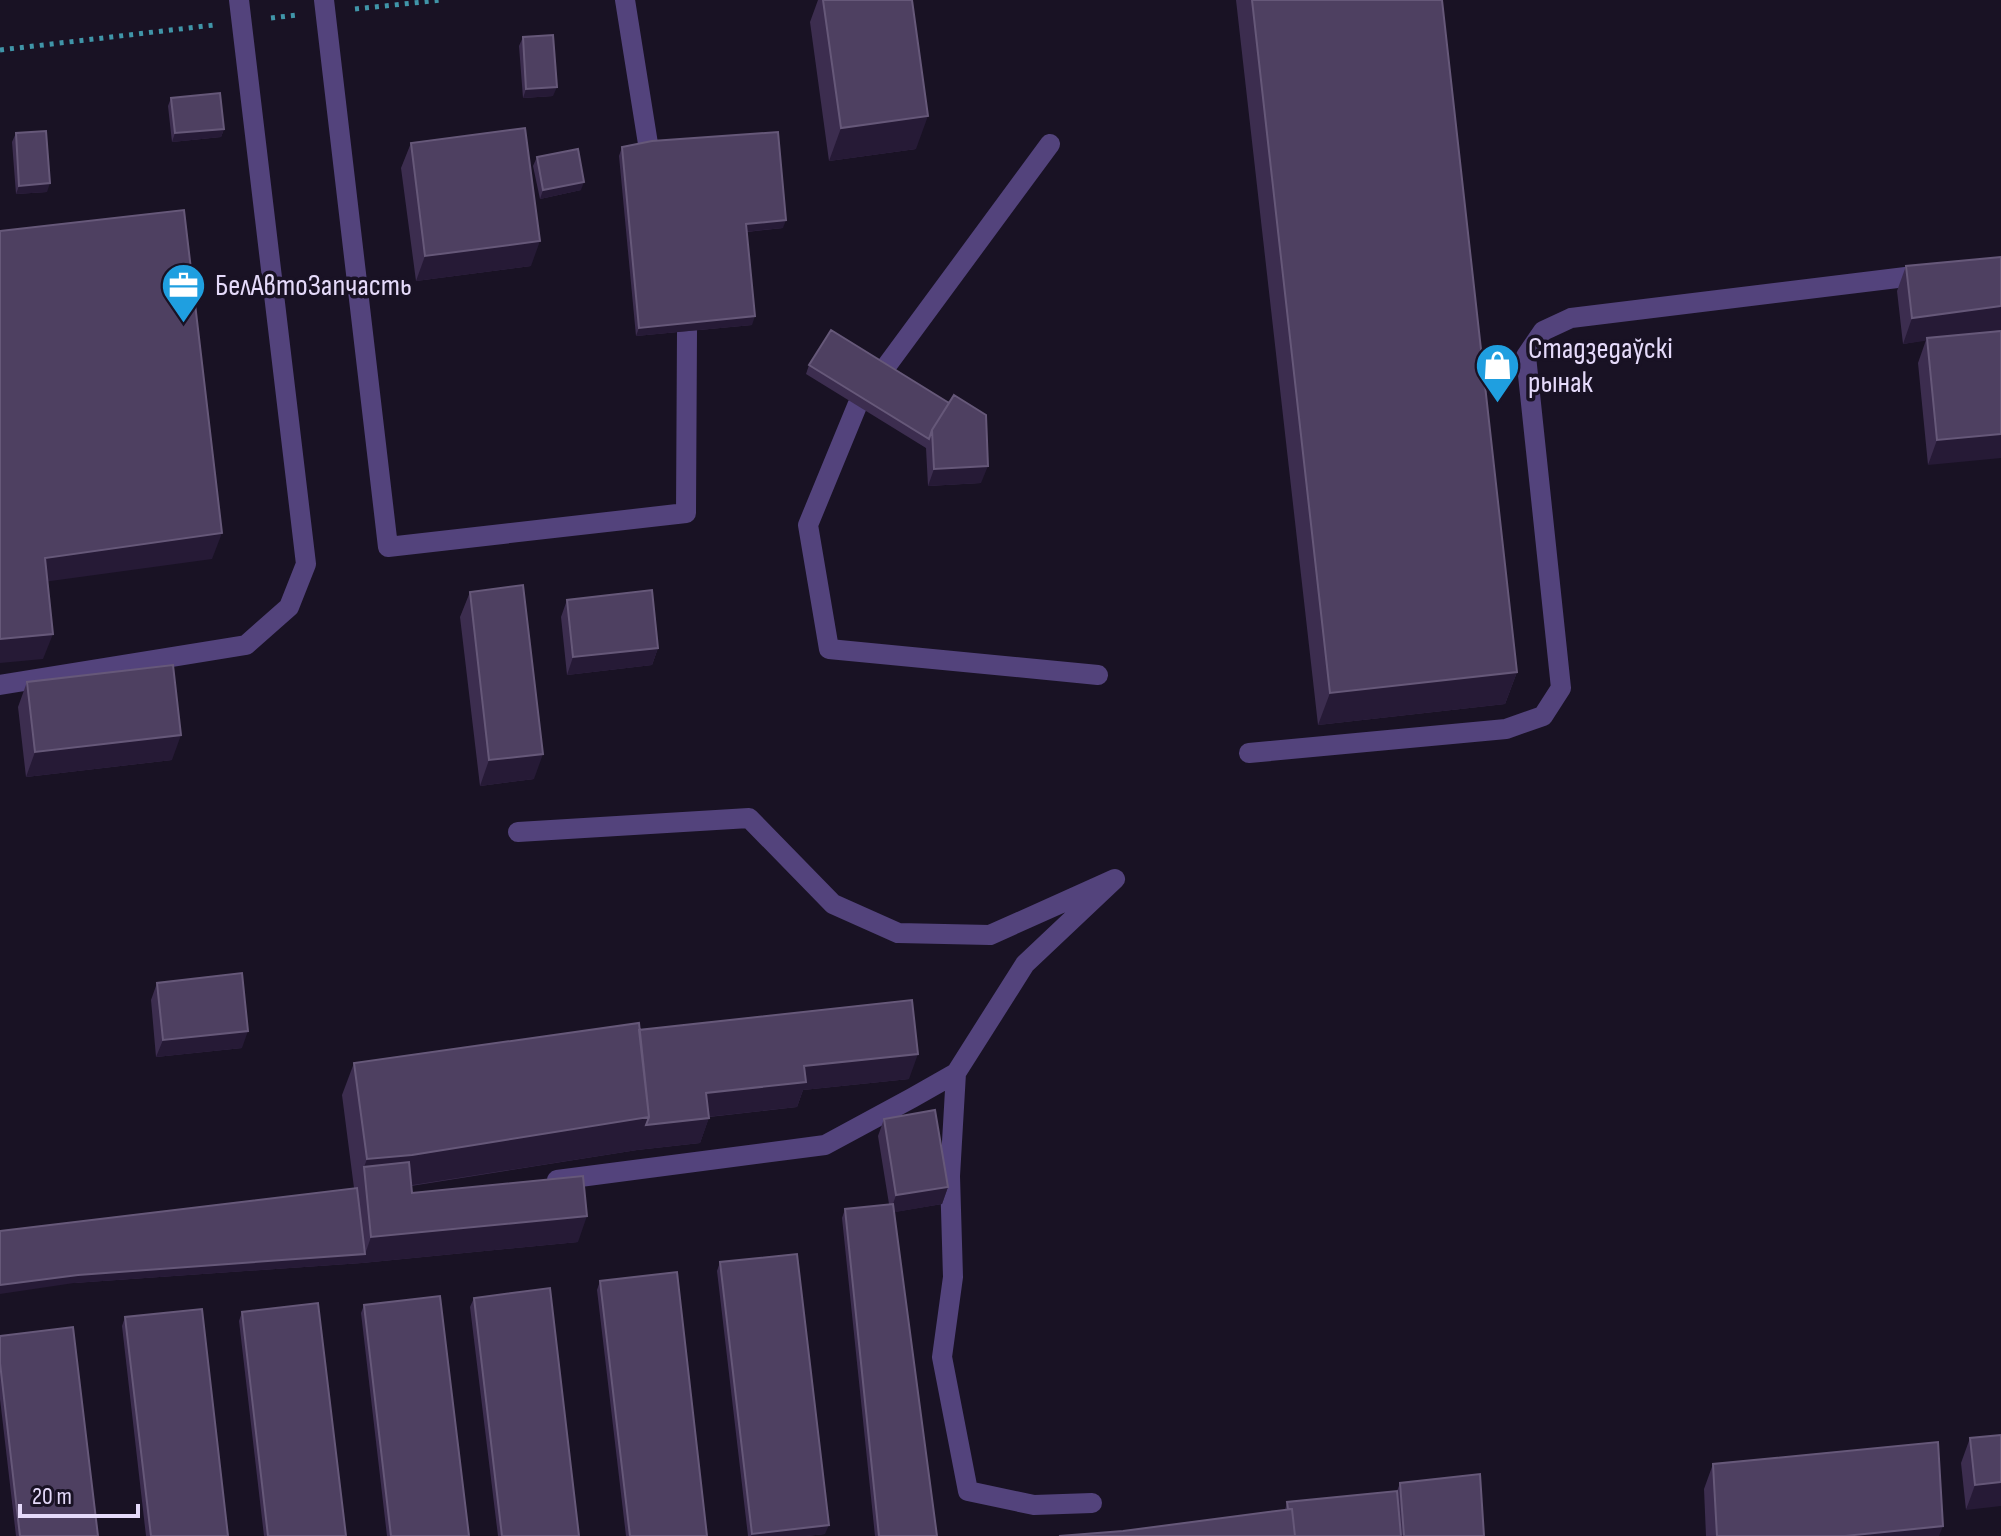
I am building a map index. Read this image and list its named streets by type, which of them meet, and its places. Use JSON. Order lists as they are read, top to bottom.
{
  "places": {
    "office": ["БелАвтоЗапчасть"],
    "shop": ["Стадзедаўскі рынак"]
  },
  "scale_bar": "20 m"
}
